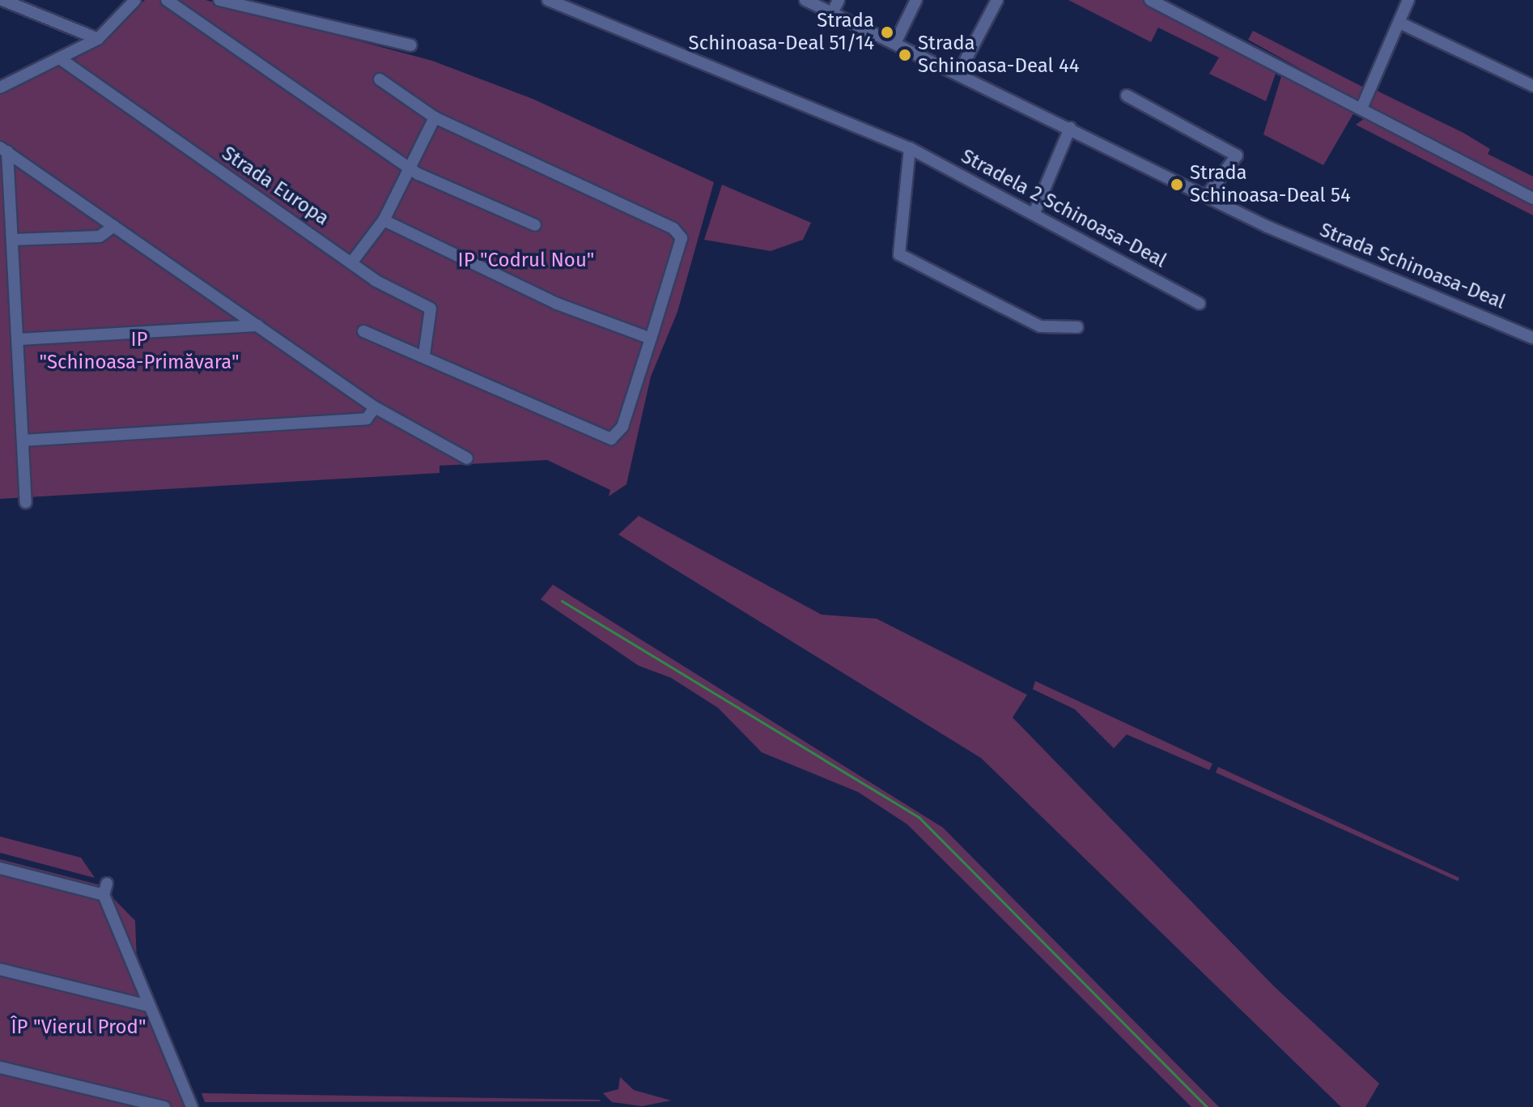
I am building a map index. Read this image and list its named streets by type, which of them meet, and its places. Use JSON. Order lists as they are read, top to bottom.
{
  "streets": {
    "street": ["Strada Europa", "Stradela 2 Schinoasa-Deal", "Strada Schinoasa-Deal"]
  },
  "parks": ["IP \"Codrul Nou\"", "IP \"Schinoasa-Primăvara\"", "ÎP \"Vierul Prod\""],
  "places": ["Strada Schinoasa-Deal 51/14", "Strada Schinoasa-Deal 44", "Strada Schinoasa-Deal 54"]
}
